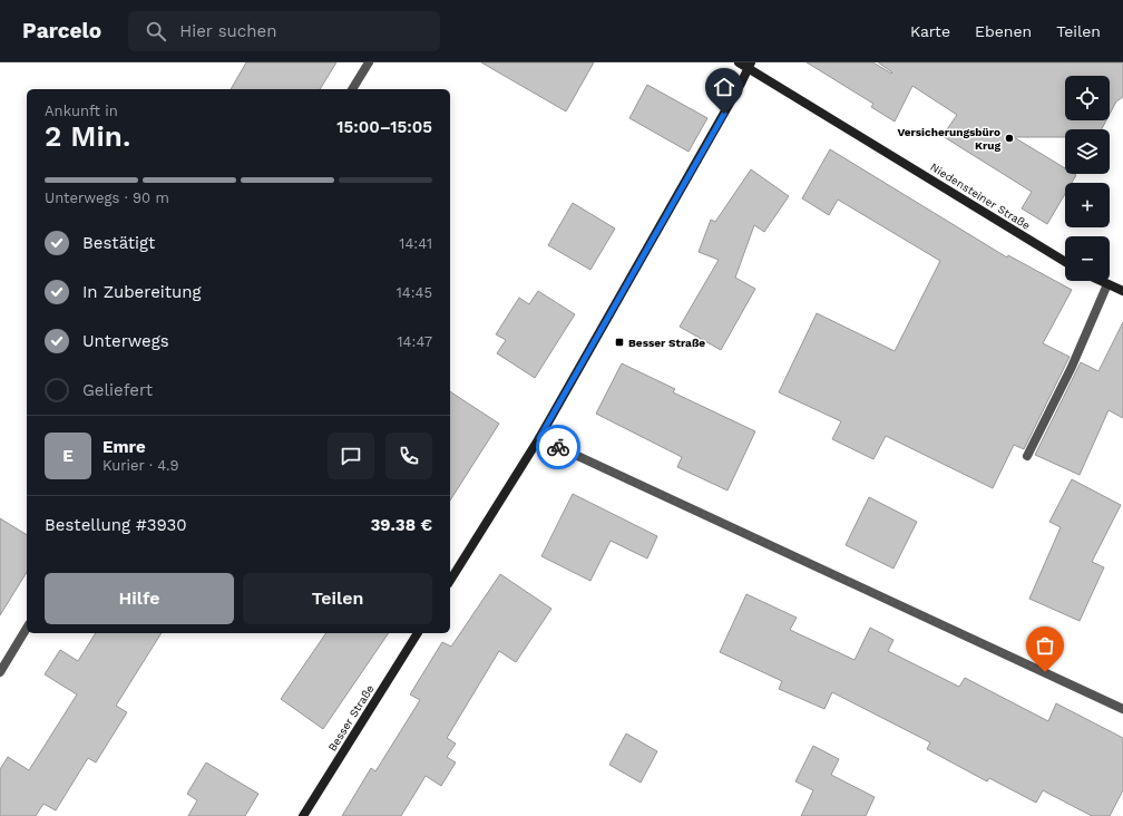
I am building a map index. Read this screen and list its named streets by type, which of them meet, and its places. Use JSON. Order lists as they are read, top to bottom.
{
  "streets": {
    "main road": ["Niedensteiner Straße", "Besser Straße"]
  },
  "places": {
    "other": ["Versicherungsbüro Krug"],
    "transit": ["Besser Straße"]
  },
  "page": {
    "header": "Parcelo",
    "search": "Hier suchen",
    "nav": ["Karte", "Ebenen", "Teilen"],
    "map_buttons": ["+", "−"],
    "heading": ["2 Min.", "Ankunft in", "15:00–15:05"],
    "panel": [
      "Emre",
      "Kurier · 4.9",
      "Bestellung #3930",
      "39.38 €"
    ],
    "bar": "Unterwegs · 90 m",
    "list": [
      ["Bestätigt", "14:41"],
      ["In Zubereitung", "14:45"],
      ["Unterwegs", "14:47"],
      "Geliefert"
    ],
    "round": "E",
    "buttons": ["Hilfe", "Teilen"]
  }
}
